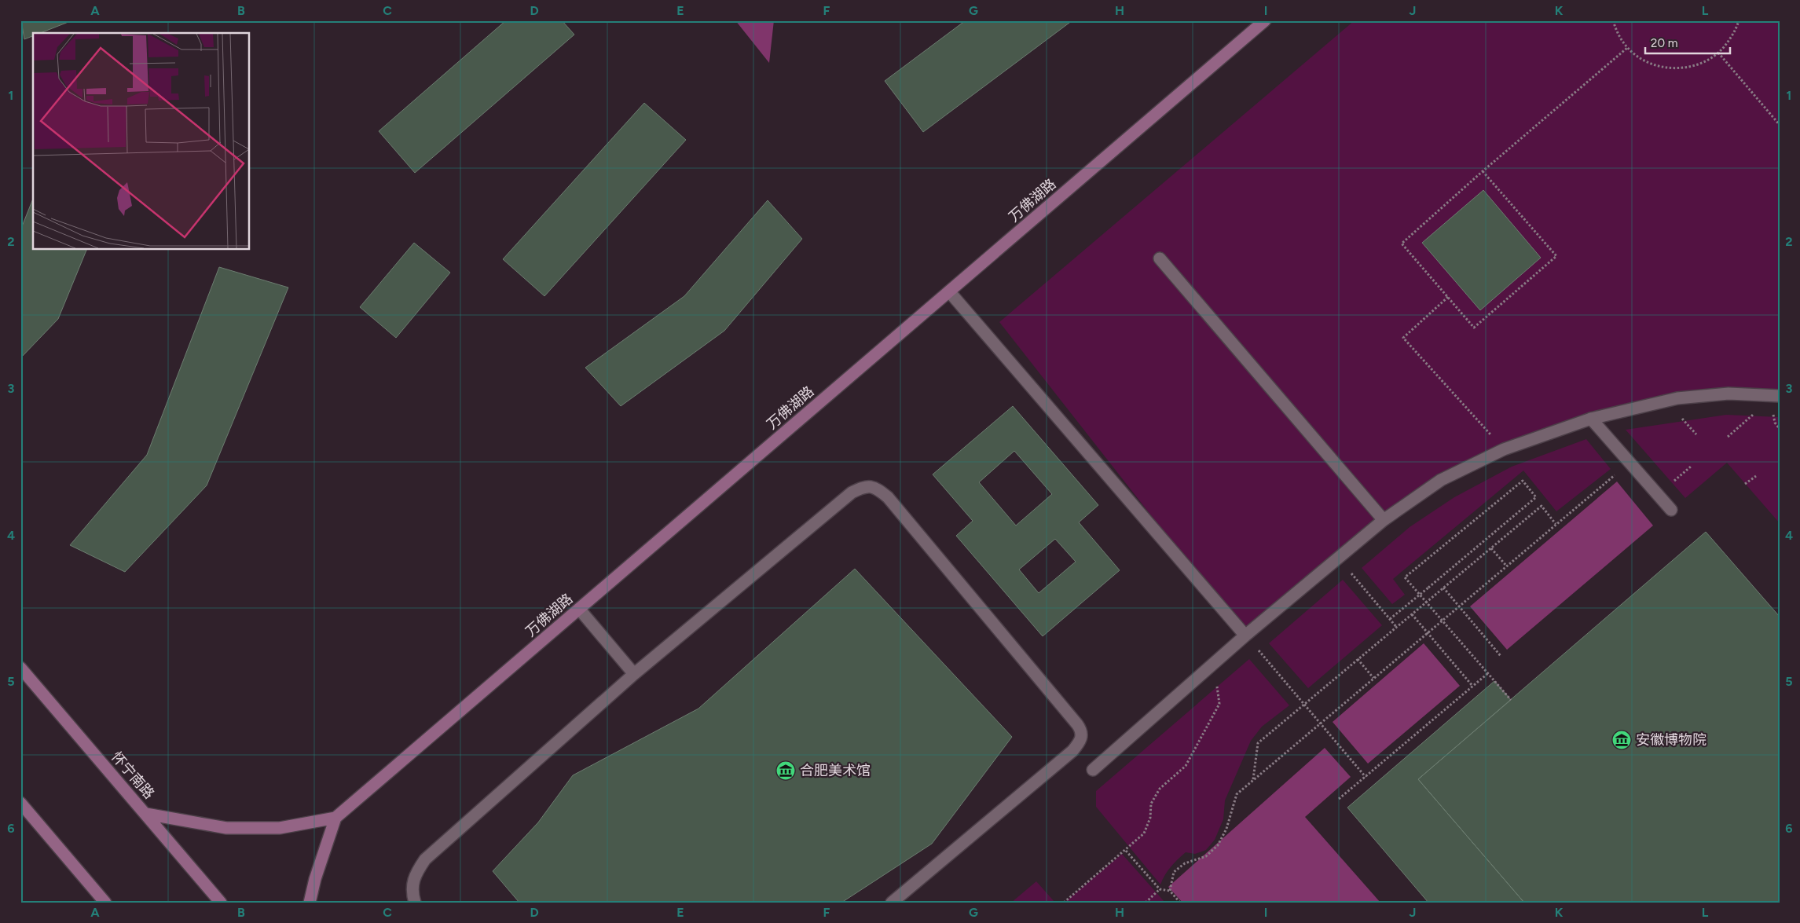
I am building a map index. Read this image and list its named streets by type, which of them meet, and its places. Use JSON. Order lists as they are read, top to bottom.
{
  "streets": {
    "street": ["万佛湖路", "怀宁南路"]
  },
  "places": {
    "museum": ["安徽博物院", "合肥美术馆"]
  },
  "scale_bar": "20 m",
  "grid": {
    "columns": [
      "A",
      "B",
      "C",
      "D",
      "E",
      "F",
      "G",
      "H",
      "I",
      "J",
      "K",
      "L"
    ],
    "rows": [
      "1",
      "2",
      "3",
      "4",
      "5",
      "6"
    ]
  }
}
